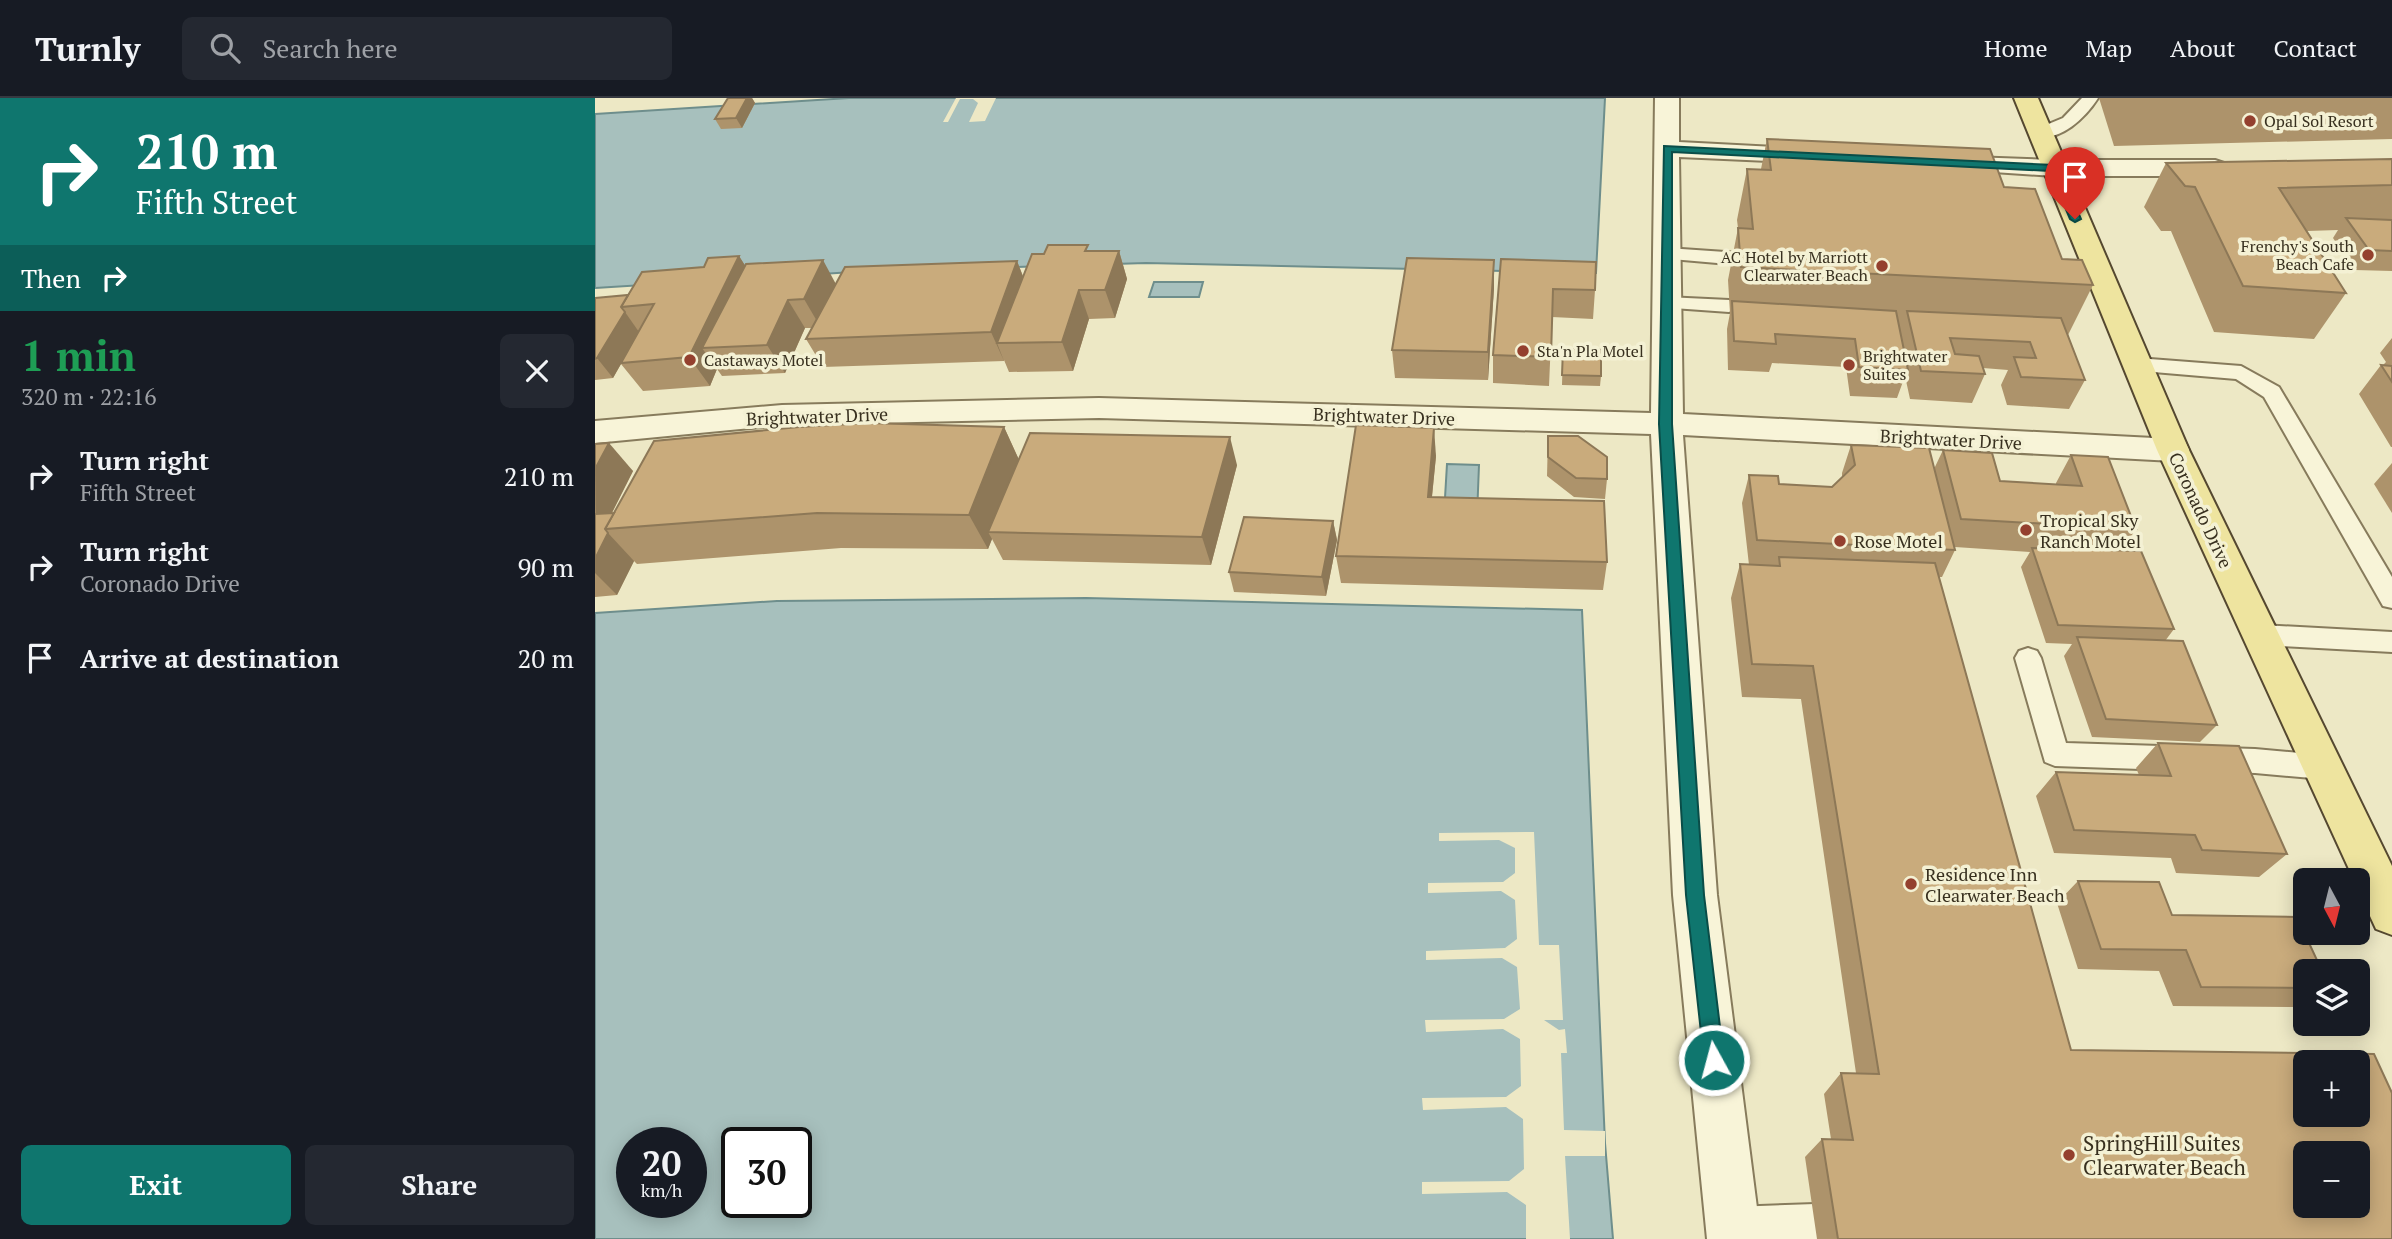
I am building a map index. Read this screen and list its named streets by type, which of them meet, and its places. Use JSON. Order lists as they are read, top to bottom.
{
  "streets": {
    "main road": ["Coronado Drive"],
    "street": ["Brightwater Drive"]
  },
  "crossings": [
    ["Brightwater Drive", "Coronado Drive"]
  ],
  "places": [
    "Opal Sol Resort",
    "Frenchy's South Beach Cafe",
    "AC Hotel by Marriott Clearwater Beach",
    "Sta'n Pla Motel",
    "Castaways Motel",
    "Brightwater Suites",
    "Tropical Sky Ranch Motel",
    "Rose Motel",
    "Residence Inn Clearwater Beach",
    "SpringHill Suites Clearwater Beach"
  ],
  "north": "bottom",
  "page": {
    "header": "Turnly",
    "search": "Search here",
    "nav": [
      "Home",
      "Map",
      "About",
      "Contact"
    ],
    "turn": ["210 m", "Fifth Street"],
    "then": "Then",
    "heading": ["1 min", "320 m · 22:16"],
    "list": [
      {
        "name": "Turn right",
        "note": "Fifth Street",
        "value": "210 m"
      },
      {
        "name": "Turn right",
        "note": "Coronado Drive",
        "value": "90 m"
      },
      {
        "name": "Arrive at destination",
        "value": "20 m"
      }
    ],
    "map_buttons": ["+", "−"],
    "speed": "20 km/h",
    "limit": "30",
    "buttons": ["Exit", "Share"]
  }
}
